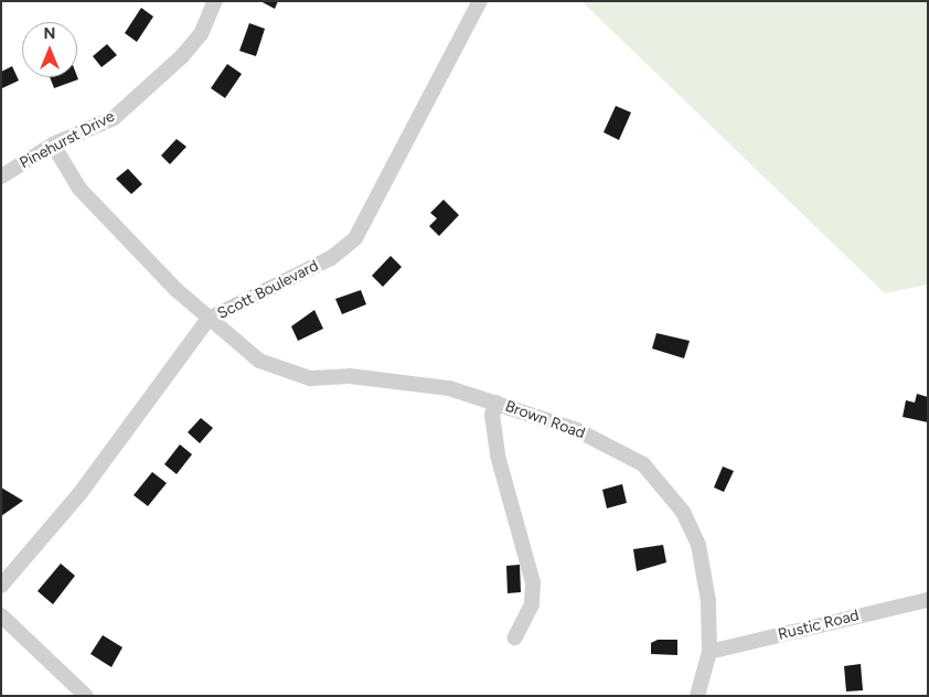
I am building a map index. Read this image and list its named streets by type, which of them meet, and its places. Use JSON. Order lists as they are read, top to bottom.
{
  "streets": {
    "street": [
      "Pinehurst Drive",
      "Scott Boulevard",
      "Brown Road",
      "Rustic Road"
    ]
  },
  "crossings": [
    ["Pinehurst Drive", "Brown Road"],
    ["Scott Boulevard", "Brown Road"],
    ["Brown Road", "Rustic Road"]
  ],
  "north": "top"
}
